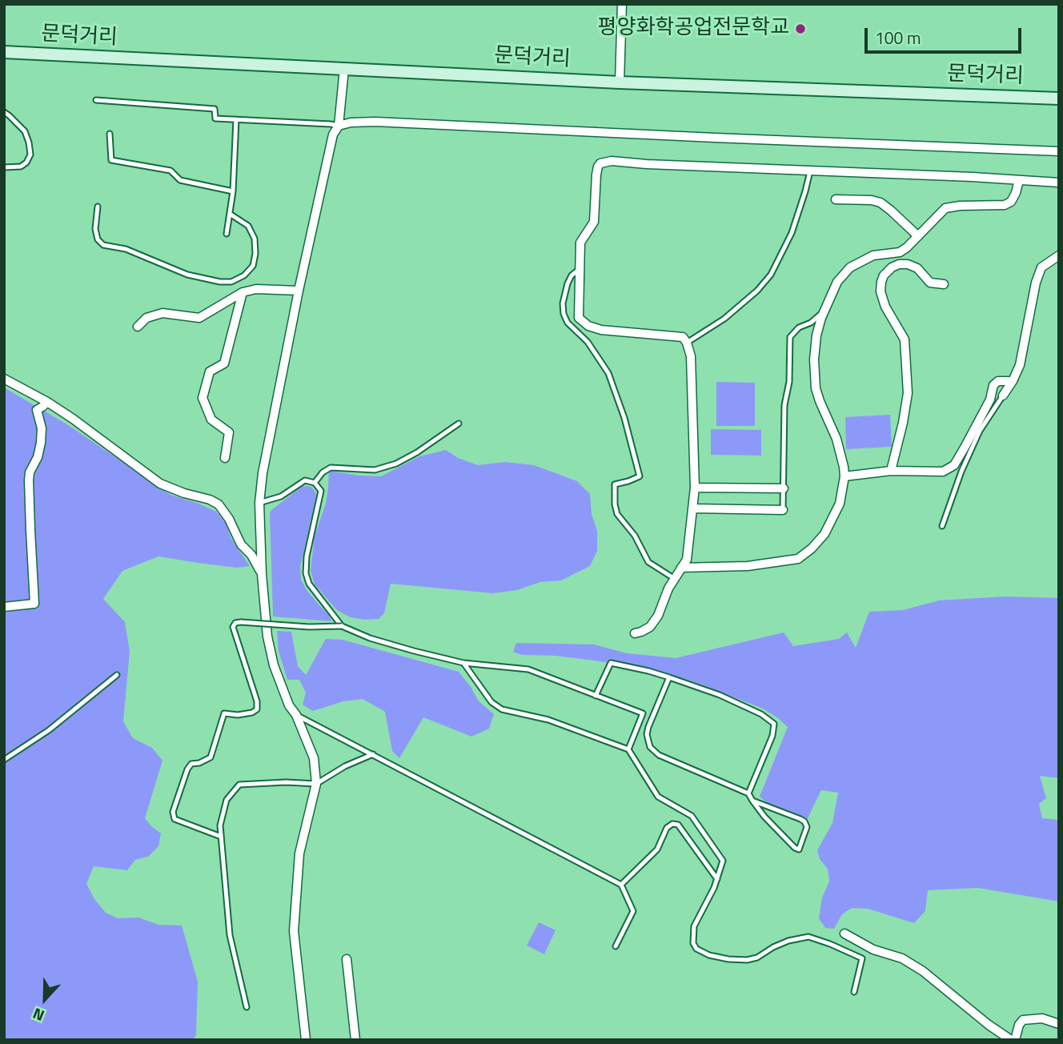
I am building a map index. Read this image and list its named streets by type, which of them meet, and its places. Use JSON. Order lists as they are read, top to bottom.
{
  "streets": {
    "main road": ["문덕거리"]
  },
  "places": ["평양화학공업전문학교"],
  "scale_bar": "100 m",
  "north": "bottom"
}
